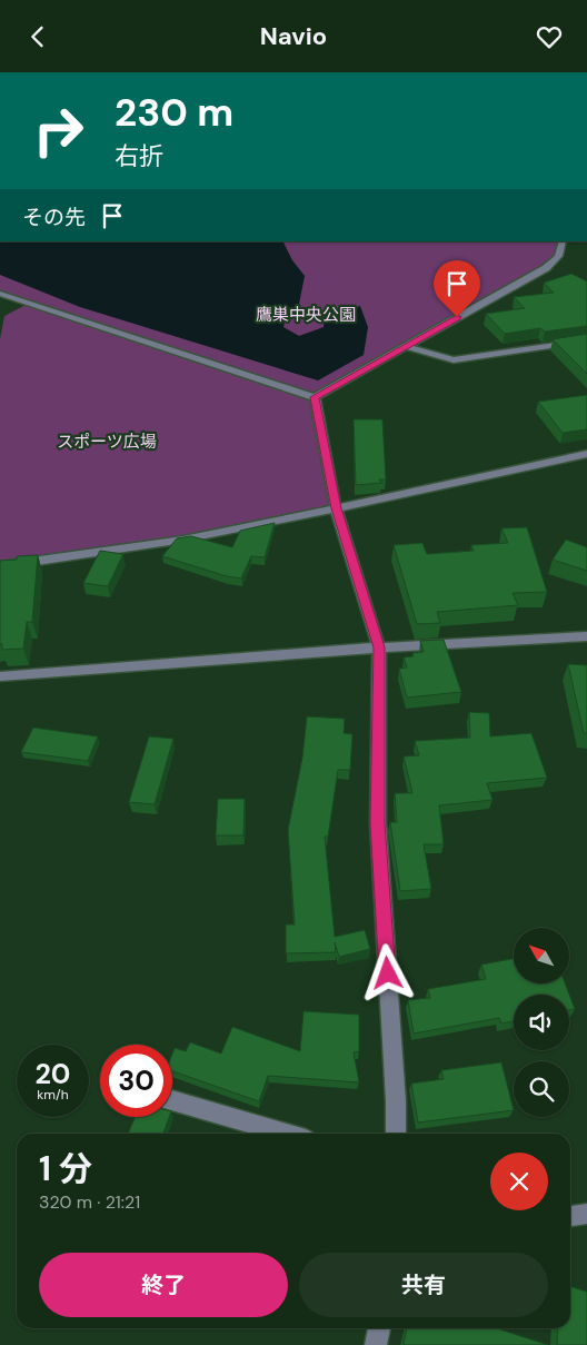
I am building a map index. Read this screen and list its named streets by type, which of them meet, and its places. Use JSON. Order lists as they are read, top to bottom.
{
  "parks": ["鷹巣中央公園", "スポーツ広場"],
  "north": "top left",
  "page": {
    "header": "Navio",
    "turn": ["230 m", "右折"],
    "then": "その先",
    "speed": "20 km/h",
    "limit": "30",
    "heading": ["1 分", "320 m · 21:21"],
    "buttons": ["終了", "共有"]
  }
}
